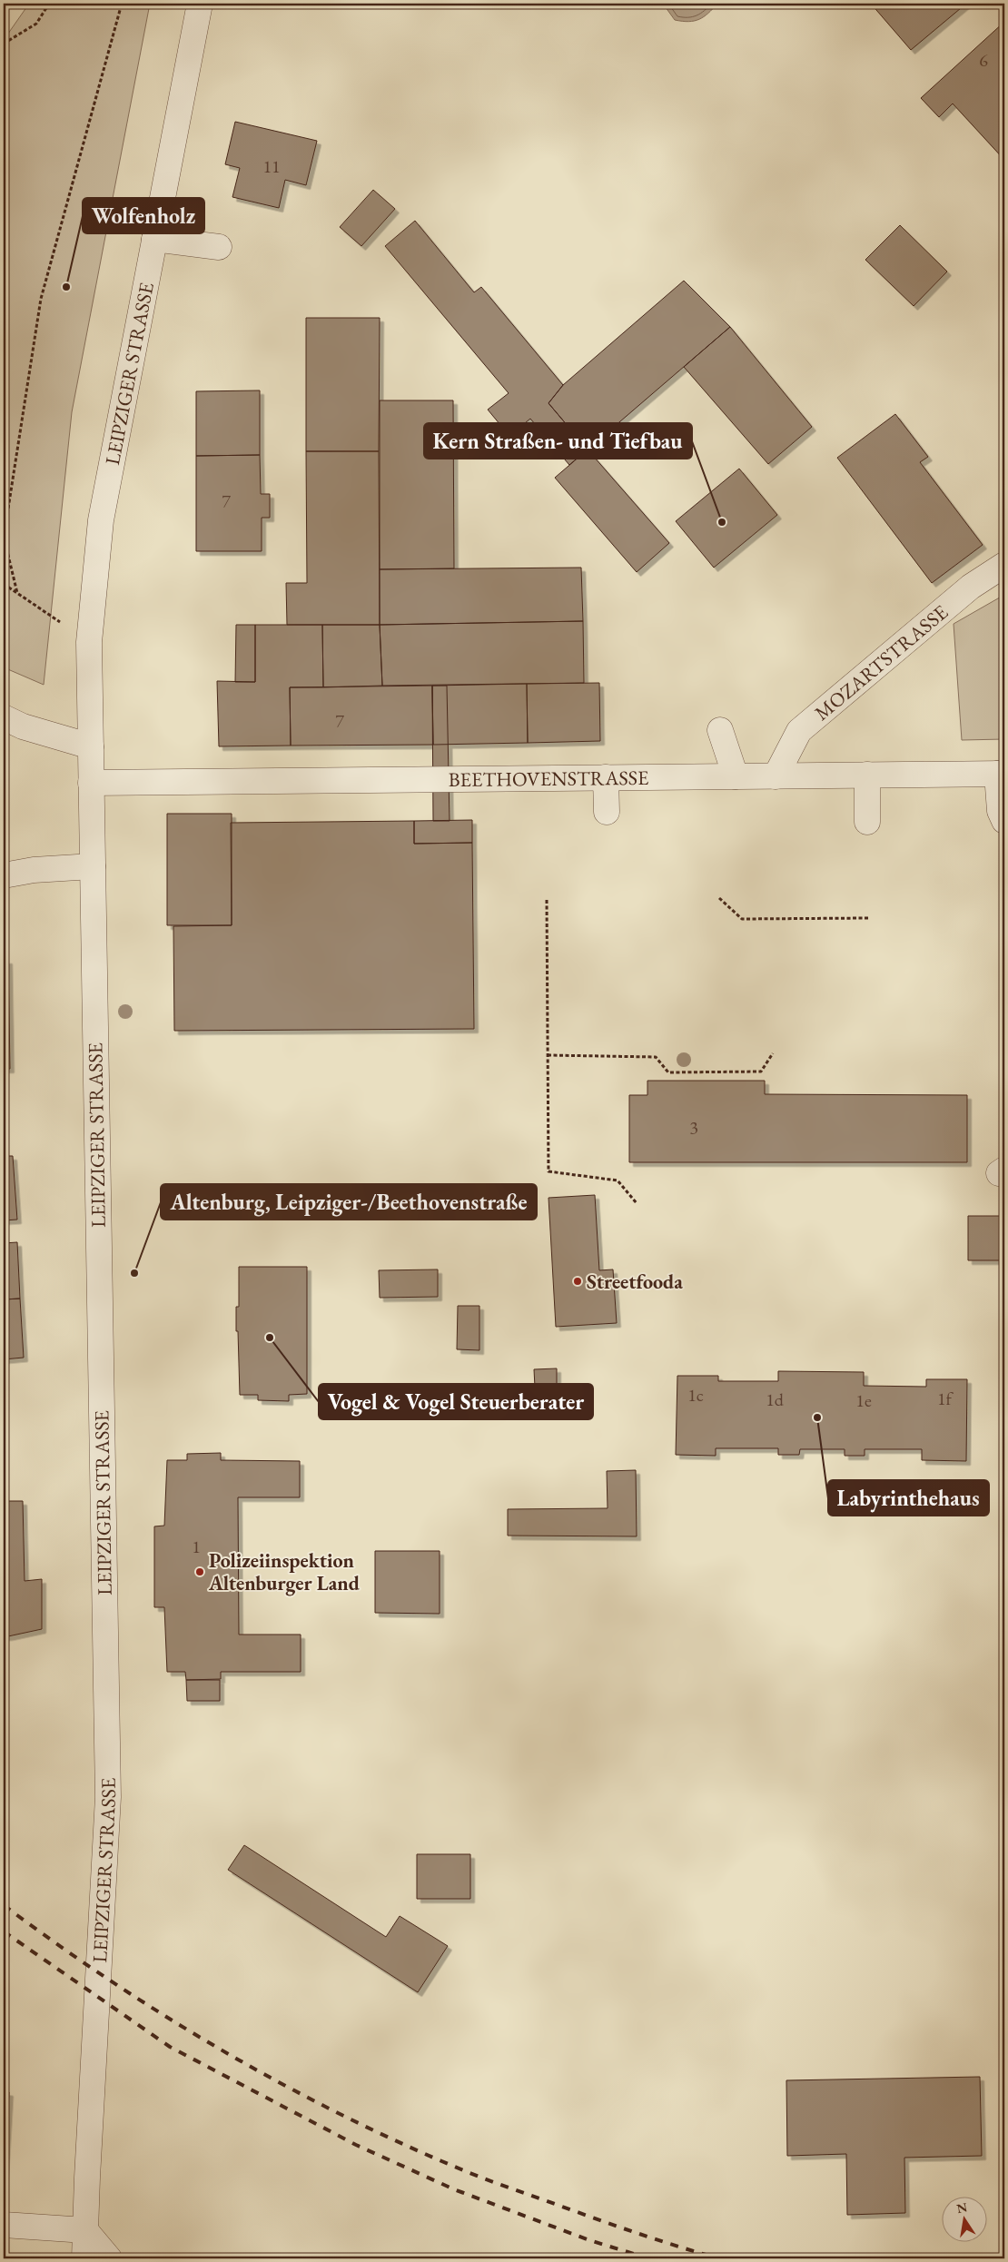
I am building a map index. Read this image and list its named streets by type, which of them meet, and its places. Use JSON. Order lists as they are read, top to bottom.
{
  "streets": {
    "street": ["LEIPZIGER STRASSE", "MOZARTSTRASSE", "BEETHOVENSTRASSE"]
  },
  "crossings": [
    ["LEIPZIGER STRASSE", "BEETHOVENSTRASSE"],
    ["MOZARTSTRASSE", "BEETHOVENSTRASSE"]
  ],
  "places": [
    "Wolfenholz",
    "Kern Straßen- und Tiefbau",
    "Altenburg, Leipziger-/Beethovenstraße",
    "Streetfooda",
    "Vogel & Vogel Steuerberater",
    "Labyrinthehaus",
    "Polizeiinspektion Altenburger Land"
  ],
  "house_numbers": [
    "6",
    "11",
    "7",
    "7",
    "3",
    "1c",
    "1f",
    "1d",
    "1e",
    "1"
  ],
  "north": "top"
}
